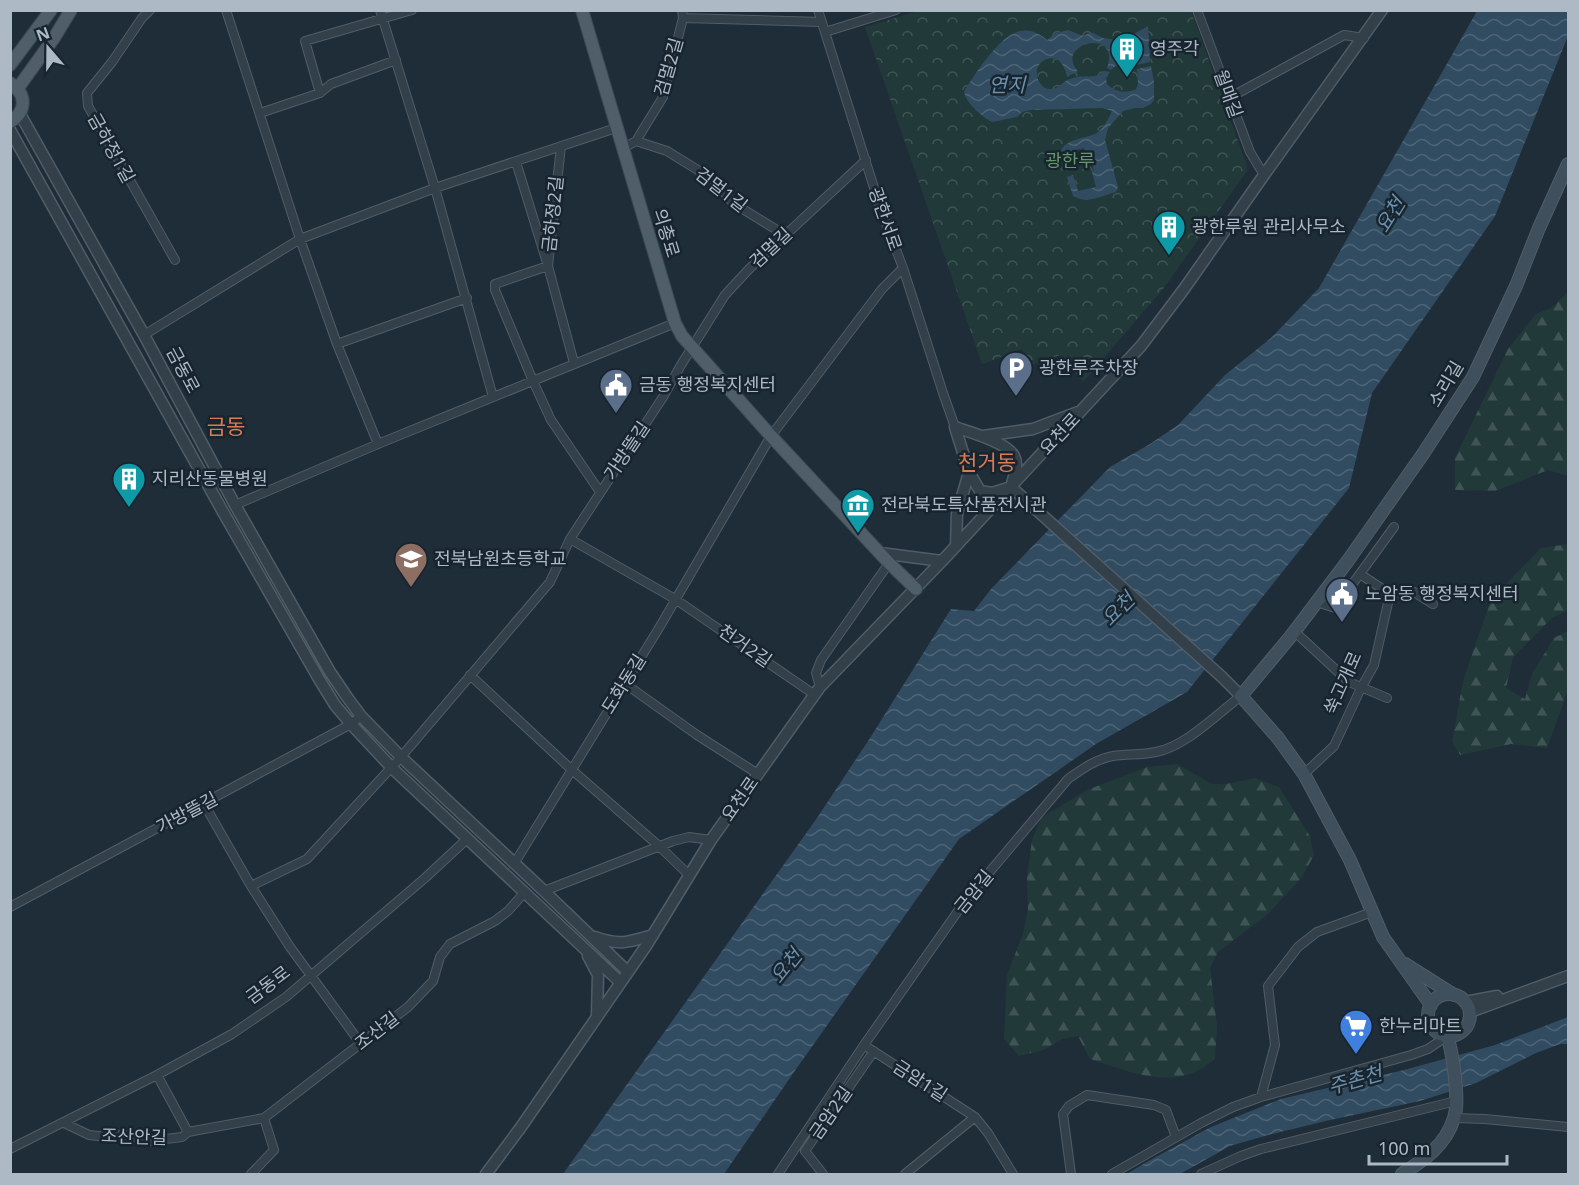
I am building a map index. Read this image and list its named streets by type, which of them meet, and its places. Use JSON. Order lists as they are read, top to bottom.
{
  "streets": {
    "main road": ["의총로", "금동로", "소리길"],
    "street": [
      "검멀2길",
      "월매길",
      "금하정1길",
      "검멀1길",
      "금하정2길",
      "광한서로",
      "검멀길",
      "요천로",
      "가방뜰길",
      "천거2길",
      "쑥고개로",
      "도화동길",
      "금암길",
      "조산길",
      "금암1길",
      "금암2길",
      "조산안길"
    ]
  },
  "crossings": [
    ["검멀2길", "검멀1길"],
    ["검멀2길", "광한서로"],
    ["월매길", "요천로"],
    ["검멀1길", "검멀길"],
    ["금하정2길", "의총로"],
    ["금하정2길", "가방뜰길"],
    ["광한서로", "검멀길"],
    ["의총로", "검멀길"],
    ["의총로", "요천로"],
    ["의총로", "가방뜰길"],
    ["의총로", "도화동길"],
    ["검멀길", "가방뜰길"],
    ["금동로", "요천로"],
    ["금동로", "가방뜰길"],
    ["금동로", "도화동길"],
    ["금동로", "조산길"],
    ["금동로", "조산안길"],
    ["소리길", "금암길"],
    ["요천로", "천거2길"],
    ["천거2길", "도화동길"],
    ["금암길", "금암1길"],
    ["조산길", "조산안길"],
    ["금암1길", "금암2길"]
  ],
  "districts": ["금동", "천거동"],
  "water": ["연지", "요천", "주촌천"],
  "parks": ["광한루"],
  "places": {
    "building": ["영주각", "광한루원 관리사무소", "지리산동물병원"],
    "parking": ["광한루주차장"],
    "public building": ["금동 행정복지센터", "노암동 행정복지센터"],
    "museum": ["전라북도특산품전시관"],
    "school or university": ["전북남원초등학교"],
    "supermarket": ["한누리마트"]
  },
  "scale_bar": "100 m",
  "north": "top"
}
